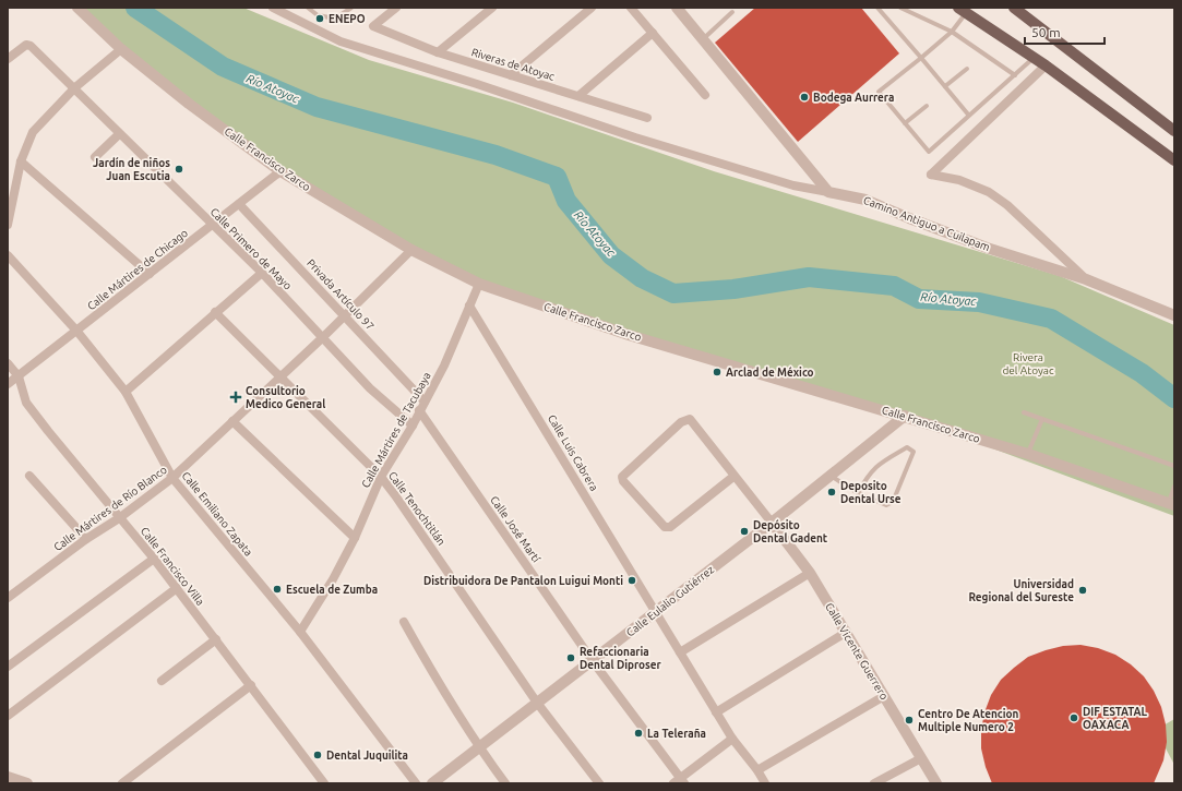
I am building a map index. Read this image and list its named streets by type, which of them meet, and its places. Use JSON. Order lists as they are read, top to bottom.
{
  "streets": {
    "street": [
      "Riveras de Atoyac",
      "Calle Francisco Zarco",
      "Camino Antiguo a Cuilapam",
      "Calle Primero de Mayo",
      "Calle Mártires de Chicago",
      "Privada Artículo 97",
      "Calle Mártires de Tacubaya",
      "Calle Luis Cabrera",
      "Calle Mártires de Río Blanco",
      "Calle Tenochtitlán",
      "Calle Emiliano Zapata",
      "Calle José Martí",
      "Calle Francisco Villa",
      "Calle Eulalio Gutiérrez",
      "Calle Vicente Guerrero"
    ]
  },
  "crossings": [
    ["Calle Francisco Zarco", "Calle Mártires de Chicago"],
    ["Calle Francisco Zarco", "Calle Mártires de Tacubaya"],
    ["Calle Francisco Zarco", "Calle Mártires de Río Blanco"],
    ["Calle Francisco Zarco", "Calle Eulalio Gutiérrez"],
    ["Calle Primero de Mayo", "Calle Mártires de Chicago"],
    ["Calle Primero de Mayo", "Calle Mártires de Tacubaya"],
    ["Calle Primero de Mayo", "Calle Mártires de Río Blanco"],
    ["Calle Mártires de Chicago", "Privada Artículo 97"],
    ["Calle Mártires de Chicago", "Calle Emiliano Zapata"],
    ["Calle Mártires de Chicago", "Calle Francisco Villa"],
    ["Privada Artículo 97", "Calle Mártires de Tacubaya"],
    ["Privada Artículo 97", "Calle Mártires de Río Blanco"],
    ["Calle Mártires de Tacubaya", "Calle Luis Cabrera"],
    ["Calle Mártires de Tacubaya", "Calle Tenochtitlán"],
    ["Calle Mártires de Tacubaya", "Calle Emiliano Zapata"],
    ["Calle Mártires de Tacubaya", "Calle José Martí"],
    ["Calle Luis Cabrera", "Calle Eulalio Gutiérrez"],
    ["Calle Mártires de Río Blanco", "Calle Tenochtitlán"],
    ["Calle Mártires de Río Blanco", "Calle Emiliano Zapata"],
    ["Calle Mártires de Río Blanco", "Calle Francisco Villa"],
    ["Calle Tenochtitlán", "Calle Eulalio Gutiérrez"],
    ["Calle José Martí", "Calle Eulalio Gutiérrez"],
    ["Calle Eulalio Gutiérrez", "Calle Vicente Guerrero"]
  ],
  "water": ["Río Atoyac"],
  "parks": ["Rivera del Atoyac"],
  "places": {
    "other": [
      "ENEPO",
      "Bodega Aurrera",
      "Jardín de niños Juan Escutia",
      "Arclad de México",
      "Deposito Dental Urse",
      "Depósito Dental Gadent",
      "Distribuidora De Pantalon Luigui Monti",
      "Escuela de Zumba",
      "Universidad Regional del Sureste",
      "Refaccionaria Dental Diproser",
      "DIF ESTATAL OAXACA",
      "Centro De Atencion Multiple Numero 2",
      "La Teleraña",
      "Dental Juquilita"
    ],
    "health": ["Consultorio Medico General"]
  },
  "scale_bar": "50 m"
}
